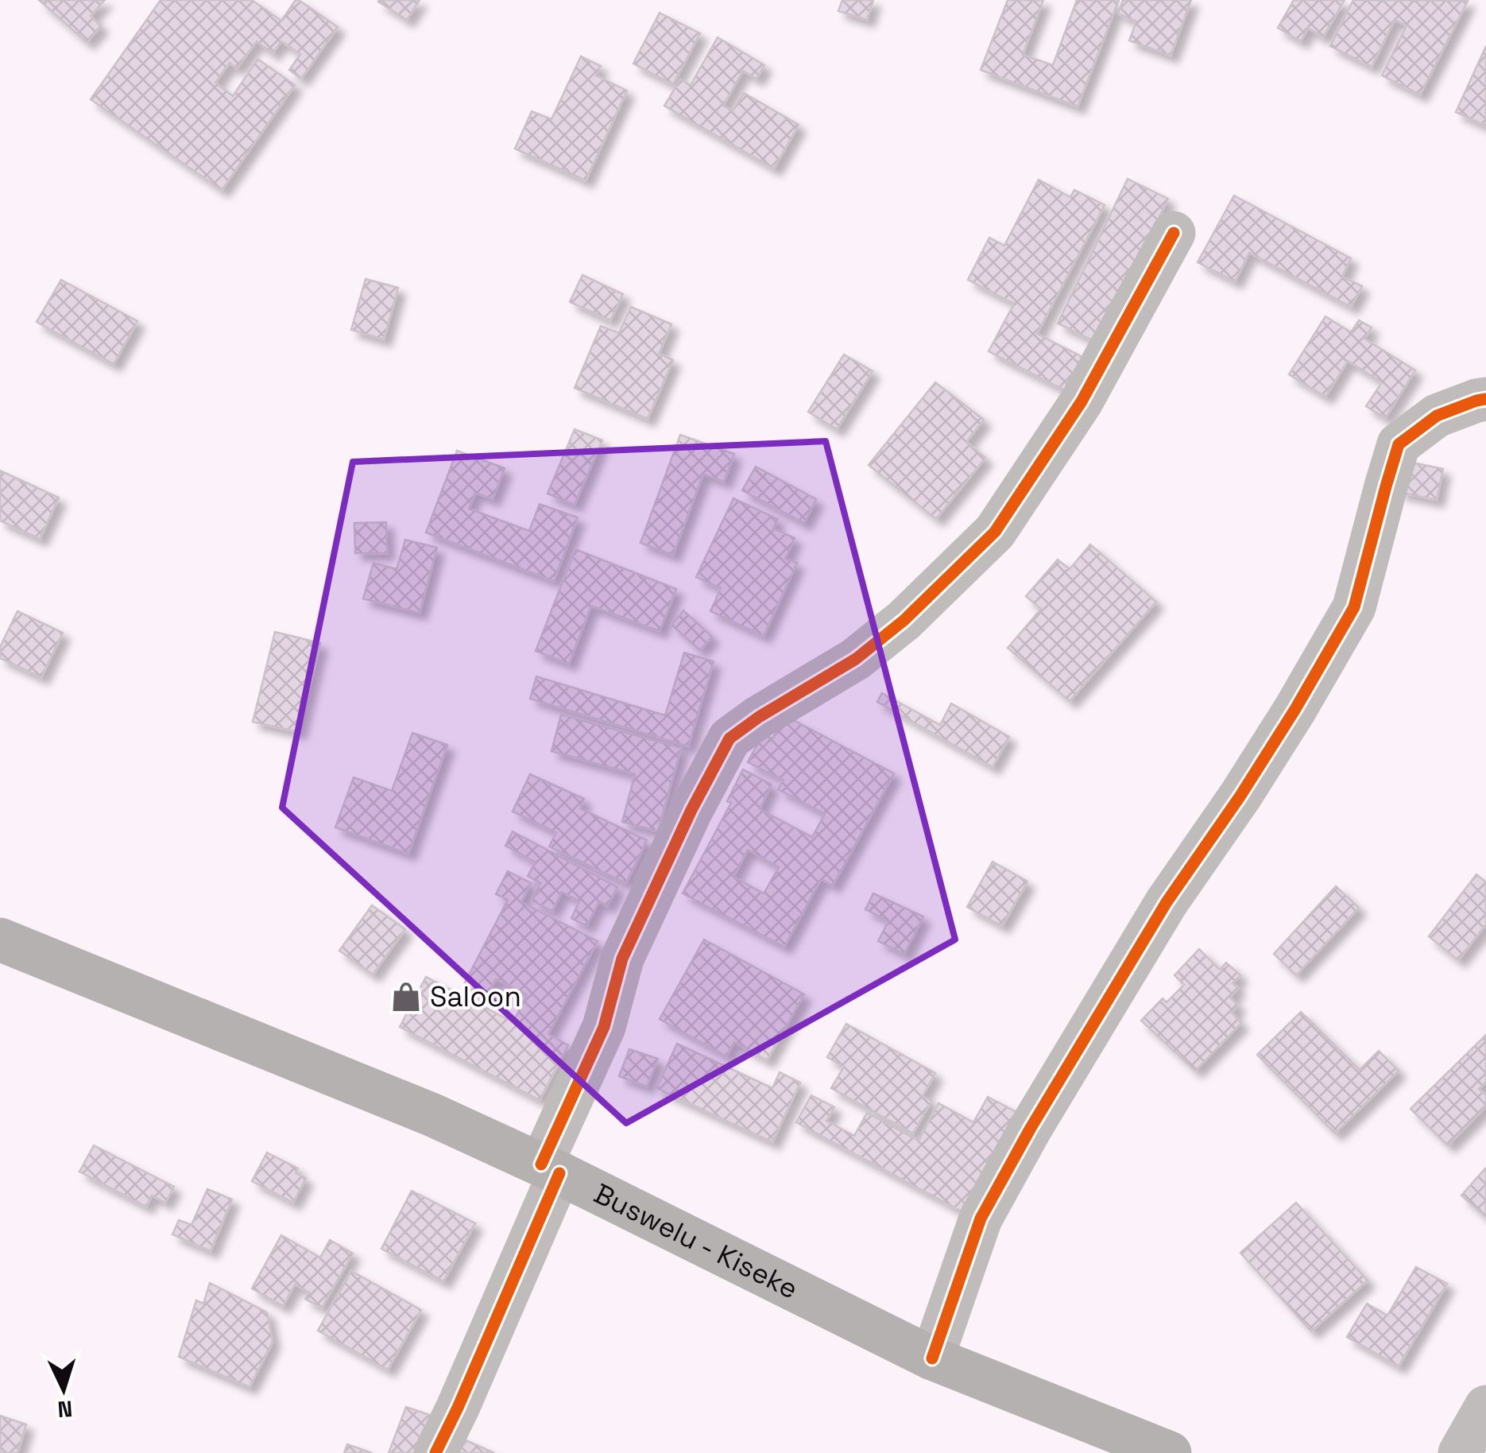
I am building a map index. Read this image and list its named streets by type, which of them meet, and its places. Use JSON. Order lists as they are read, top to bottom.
{
  "streets": {
    "main road": ["Buswelu - Kiseke"]
  },
  "places": {
    "shop": ["Saloon"]
  },
  "north": "bottom"
}
